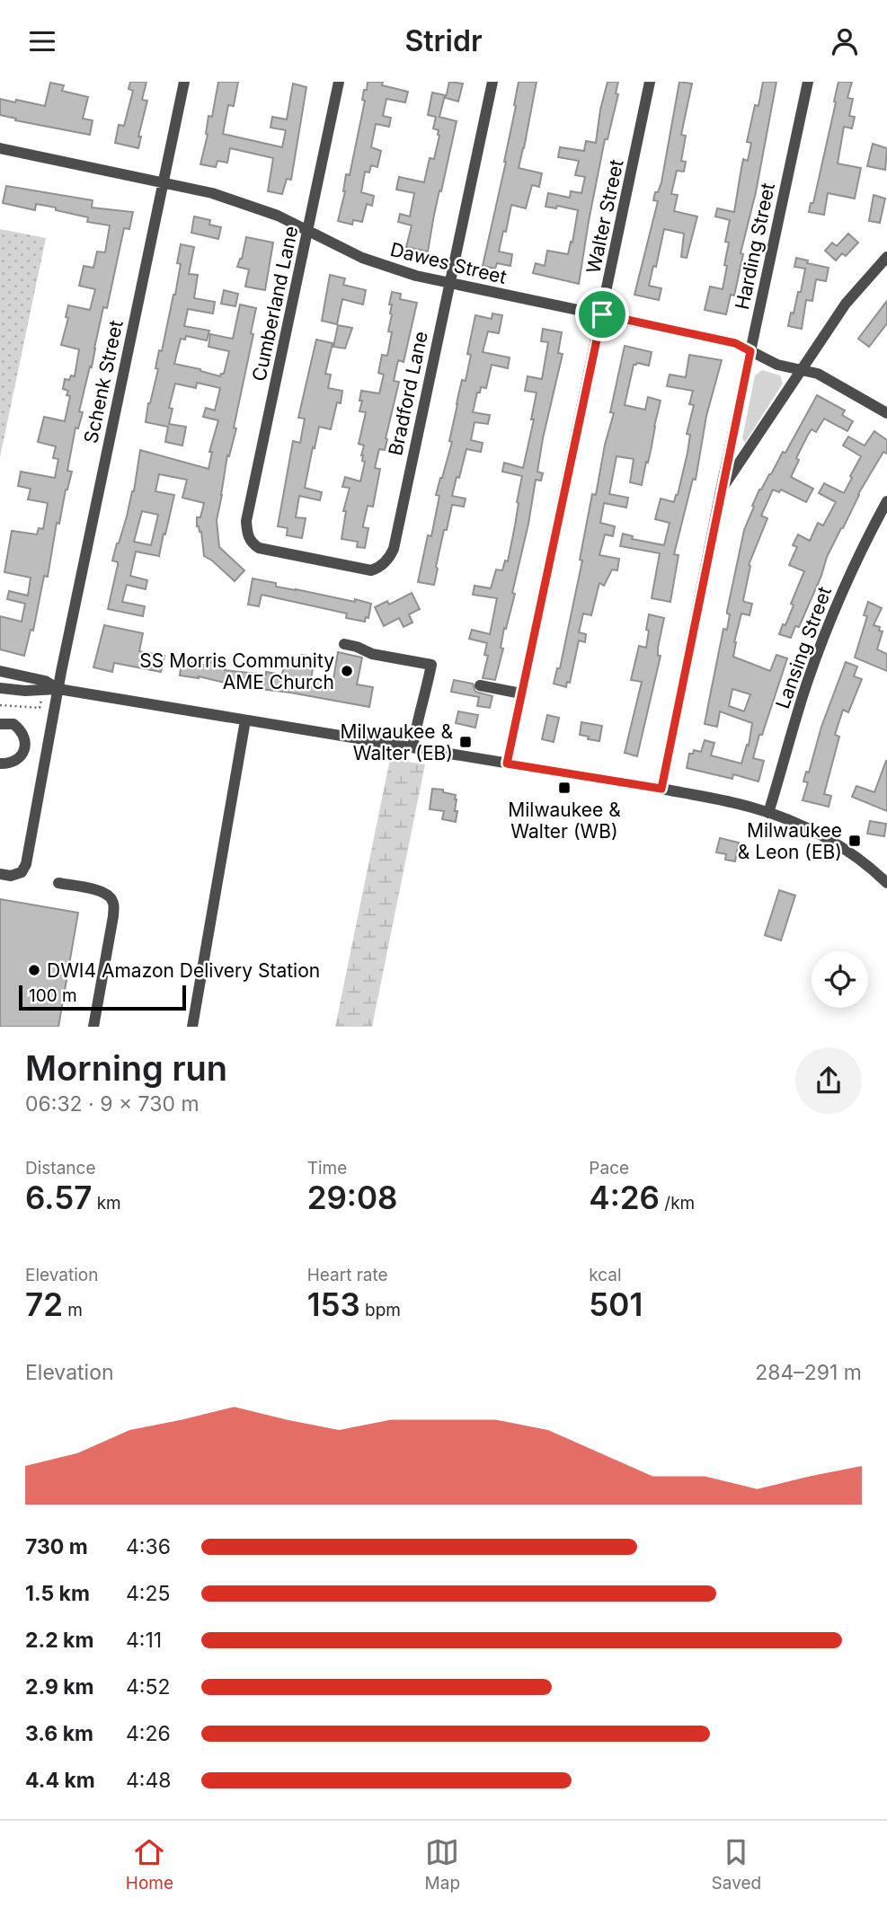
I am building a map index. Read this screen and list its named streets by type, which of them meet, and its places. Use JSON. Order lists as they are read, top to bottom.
{
  "streets": {
    "street": [
      "Walter Street",
      "Harding Street",
      "Dawes Street",
      "Cumberland Lane",
      "Schenk Street",
      "Bradford Lane",
      "Lansing Street"
    ]
  },
  "crossings": [
    ["Walter Street", "Dawes Street"],
    ["Harding Street", "Dawes Street"],
    ["Dawes Street", "Cumberland Lane"],
    ["Dawes Street", "Schenk Street"],
    ["Dawes Street", "Bradford Lane"],
    ["Cumberland Lane", "Bradford Lane"]
  ],
  "places": {
    "other": ["SS Morris Community AME Church", "DWI4 Amazon Delivery Station"],
    "transit": ["Milwaukee & Walter (EB)", "Milwaukee & Walter (WB)", "Milwaukee & Leon (EB)"]
  },
  "scale_bar": "100 m",
  "page": {
    "header": "Stridr",
    "scale": "100 m",
    "heading": ["Morning run", "06:32 · 9 × 730 m"],
    "stats": [
      ["Distance", "6.57 km"],
      ["Time", "29:08"],
      ["Pace", "4:26 /km"],
      ["Elevation", "72 m"],
      ["Heart rate", "153 bpm"],
      ["kcal", "501"]
    ],
    "chart": ["Elevation", "284–291 m"],
    "list": [
      {
        "name": "730 m",
        "note": "4:36"
      },
      {
        "name": "1.5 km",
        "note": "4:25"
      },
      {
        "name": "2.2 km",
        "note": "4:11"
      },
      {
        "name": "2.9 km",
        "note": "4:52"
      },
      {
        "name": "3.6 km",
        "note": "4:26"
      },
      {
        "name": "4.4 km",
        "note": "4:48"
      }
    ],
    "tabs": ["Home", "Map", "Saved"]
  }
}
